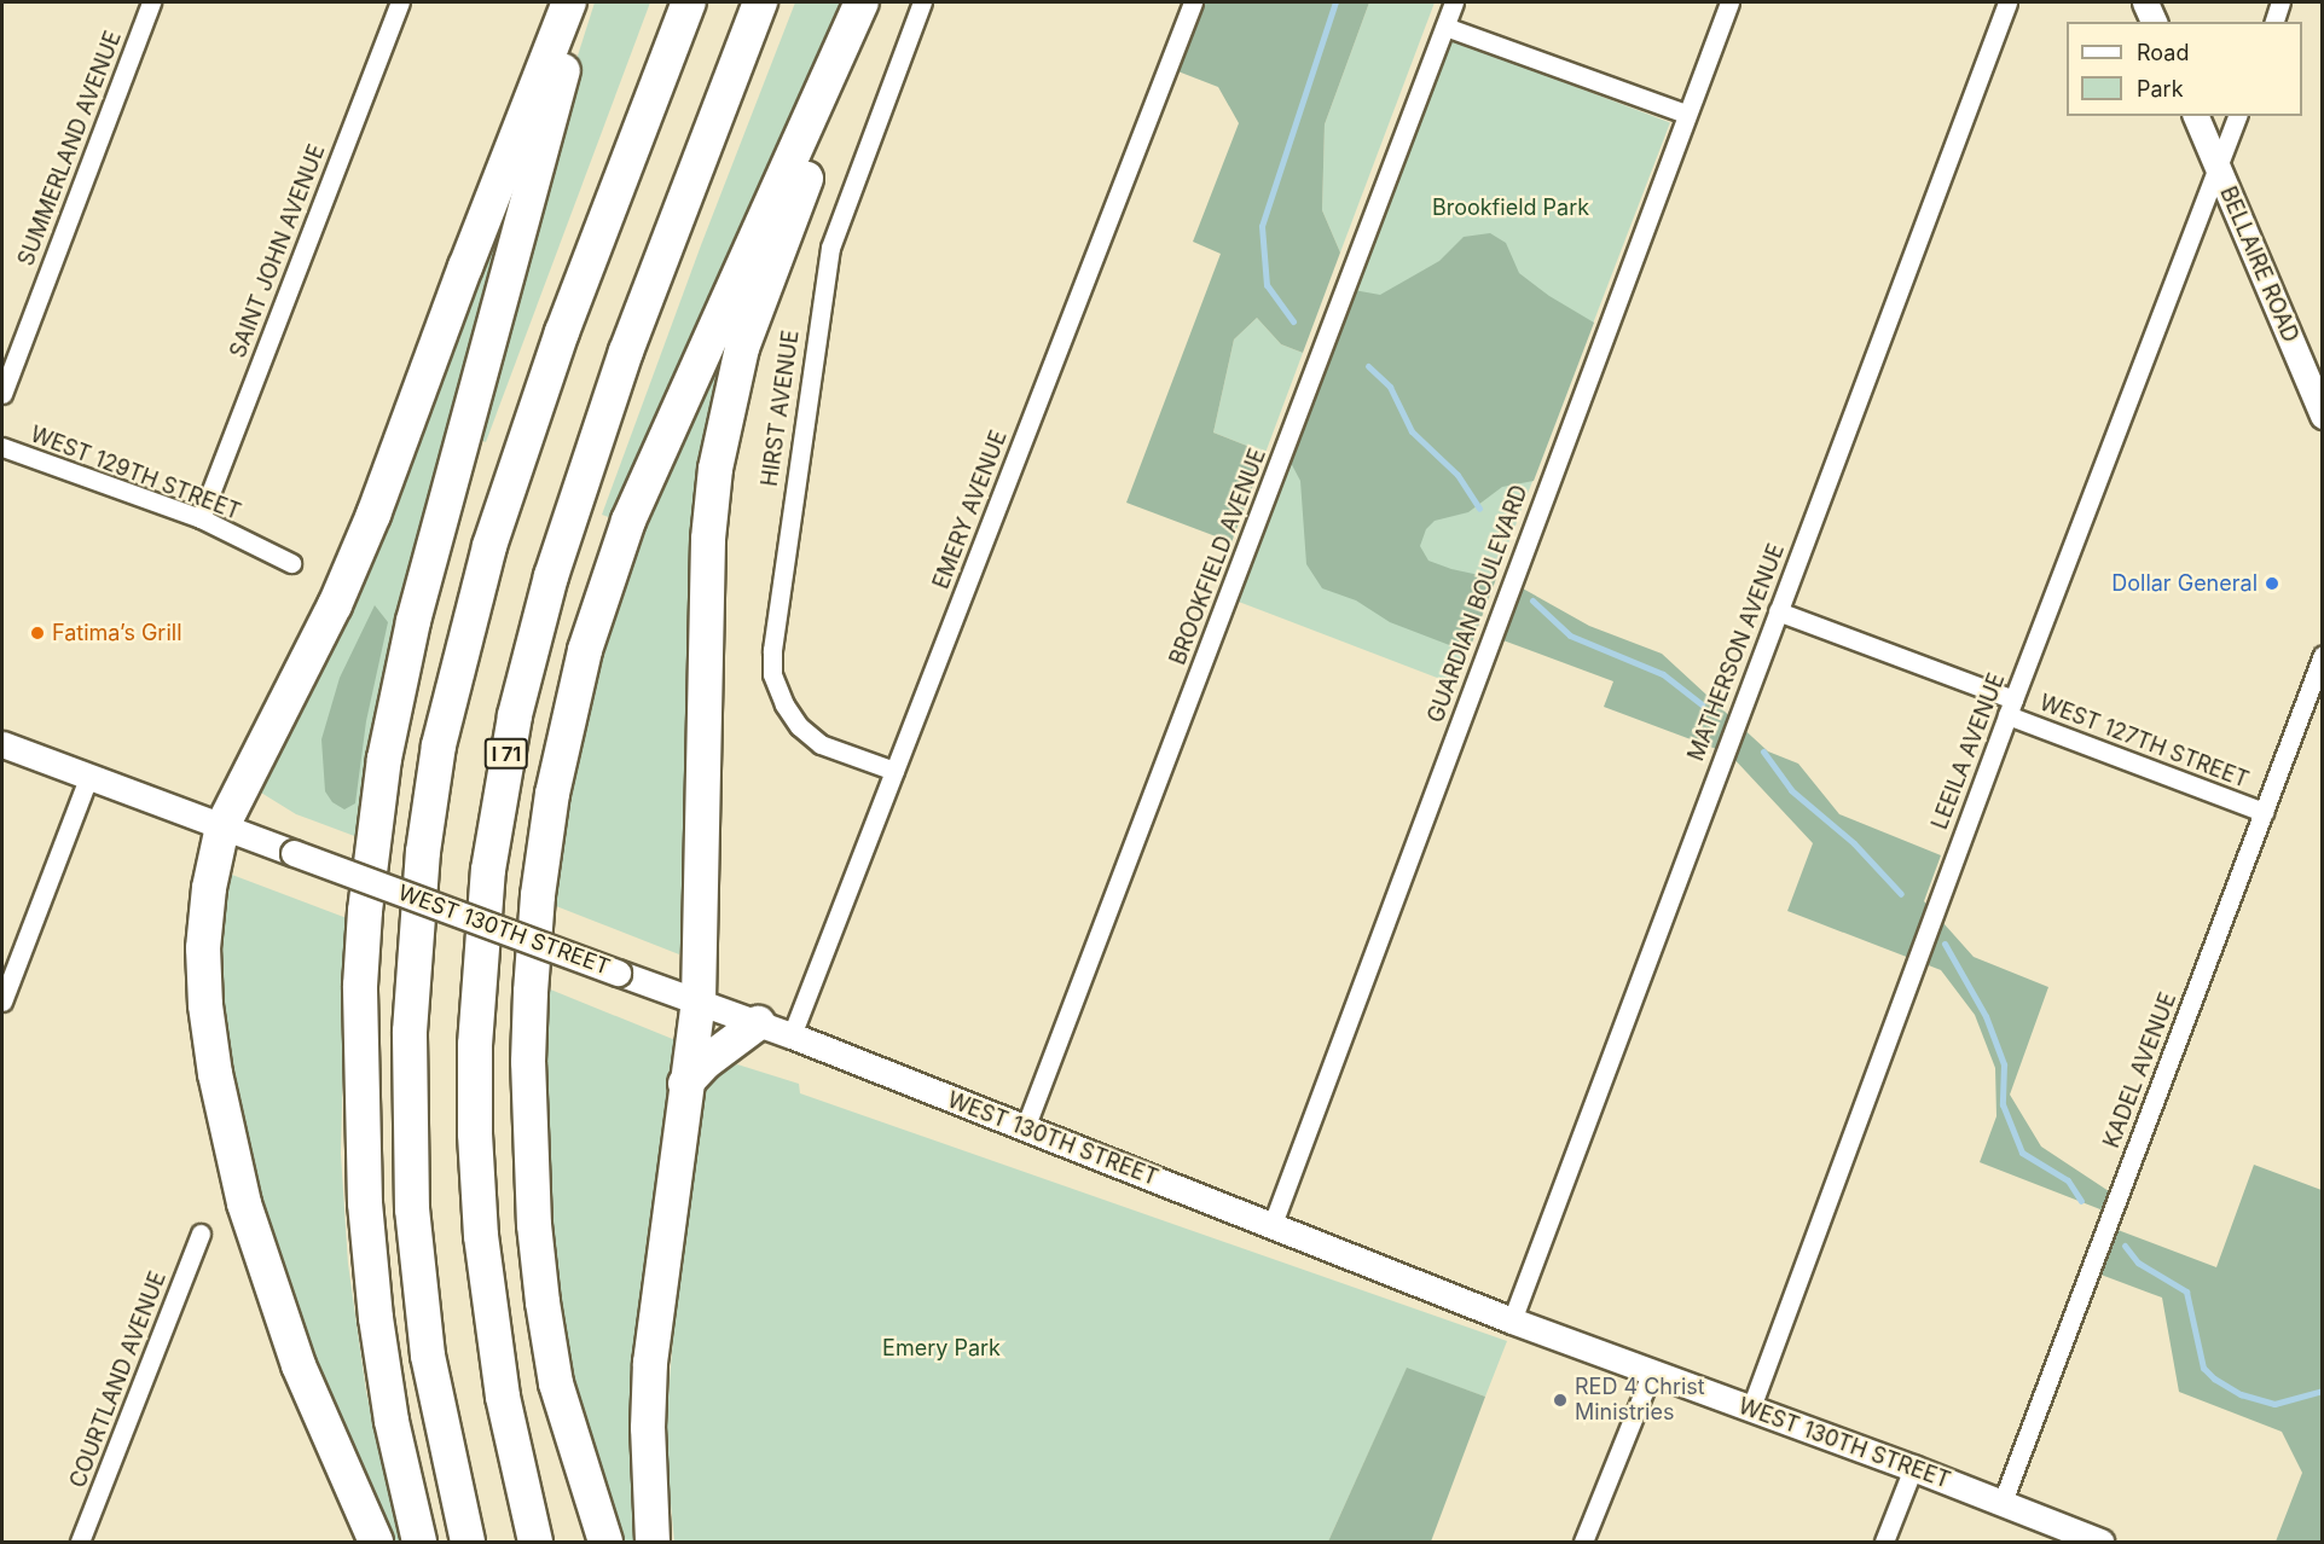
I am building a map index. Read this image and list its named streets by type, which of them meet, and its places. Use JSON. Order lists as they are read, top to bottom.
{
  "streets": {
    "highway": ["I 71"],
    "main road": ["BELLAIRE ROAD", "WEST 130TH STREET"],
    "street": [
      "SUMMERLAND AVENUE",
      "SAINT JOHN AVENUE",
      "HIRST AVENUE",
      "WEST 129TH STREET",
      "EMERY AVENUE",
      "BROOKFIELD AVENUE",
      "GUARDIAN BOULEVARD",
      "MATHERSON AVENUE",
      "WEST 127TH STREET",
      "LEEILA AVENUE",
      "KADEL AVENUE",
      "COURTLAND AVENUE"
    ]
  },
  "crossings": [
    ["SAINT JOHN AVENUE", "WEST 129TH STREET"],
    ["BELLAIRE ROAD", "LEEILA AVENUE"],
    ["HIRST AVENUE", "EMERY AVENUE"],
    ["EMERY AVENUE", "WEST 130TH STREET"],
    ["BROOKFIELD AVENUE", "WEST 130TH STREET"],
    ["GUARDIAN BOULEVARD", "WEST 130TH STREET"],
    ["MATHERSON AVENUE", "WEST 127TH STREET"],
    ["MATHERSON AVENUE", "WEST 130TH STREET"],
    ["WEST 127TH STREET", "LEEILA AVENUE"],
    ["WEST 127TH STREET", "KADEL AVENUE"],
    ["LEEILA AVENUE", "WEST 130TH STREET"],
    ["WEST 130TH STREET", "KADEL AVENUE"]
  ],
  "parks": ["Brookfield Park", "Emery Park"],
  "places": ["Dollar General", "Fatima’s Grill", "RED 4 Christ Ministries"],
  "legend": ["Road", "Park"]
}
